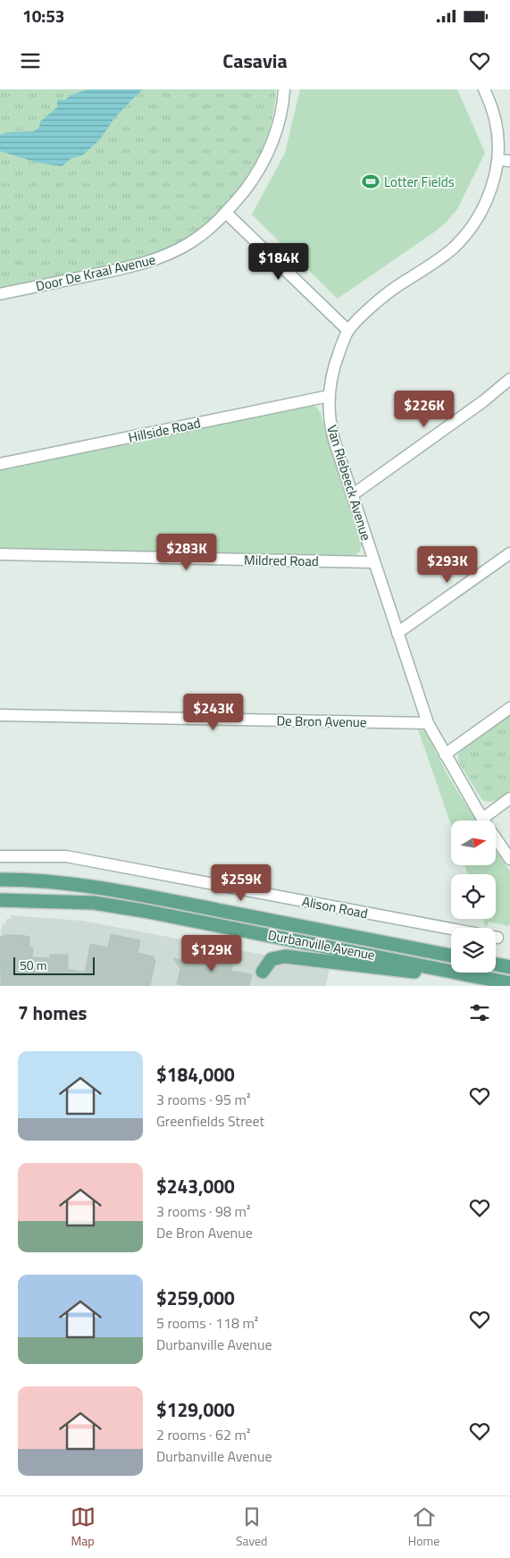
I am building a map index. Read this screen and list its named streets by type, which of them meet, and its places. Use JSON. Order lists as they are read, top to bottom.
{
  "streets": {
    "main road": ["Durbanville Avenue"],
    "street": [
      "Door De Kraal Avenue",
      "Hillside Road",
      "Van Riebeeck Avenue",
      "Mildred Road",
      "De Bron Avenue",
      "Alison Road"
    ]
  },
  "crossings": [
    ["Hillside Road", "Van Riebeeck Avenue"],
    ["Van Riebeeck Avenue", "Mildred Road"],
    ["Van Riebeeck Avenue", "De Bron Avenue"]
  ],
  "places": {
    "sports": ["Lotter Fields"]
  },
  "scale_bar": "50 m",
  "north": "right",
  "page": {
    "status": "10:53",
    "header": "Casavia",
    "price": [
      "$184K",
      "$226K",
      "$283K",
      "$293K",
      "$243K",
      "$259K",
      "$129K"
    ],
    "scale": "50 m",
    "heading": "7 homes",
    "list": [
      {
        "name": "$184,000",
        "note": "3 rooms · 95 m² · Greenfields Street"
      },
      {
        "name": "$243,000",
        "note": "3 rooms · 98 m² · De Bron Avenue"
      },
      {
        "name": "$259,000",
        "note": "5 rooms · 118 m² · Durbanville Avenue"
      },
      {
        "name": "$129,000",
        "note": "2 rooms · 62 m² · Durbanville Avenue"
      }
    ],
    "tabs": ["Map", "Saved", "Home"]
  }
}
